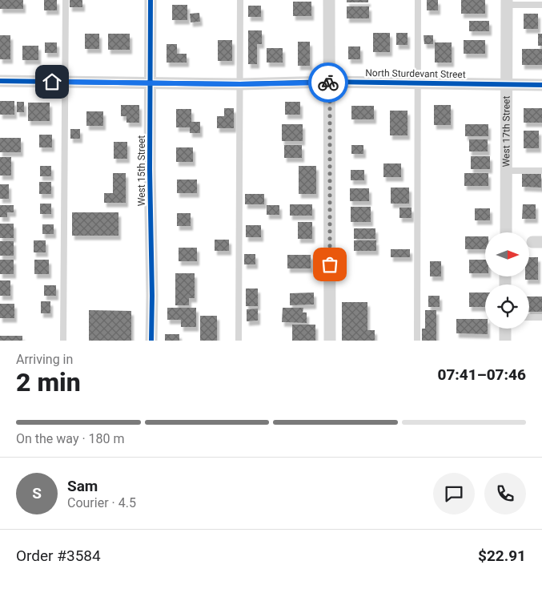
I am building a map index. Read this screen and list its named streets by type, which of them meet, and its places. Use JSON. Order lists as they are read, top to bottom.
{
  "streets": {
    "street": ["North Sturdevant Street", "West 17th Street", "West 15th Street"]
  },
  "crossings": [
    ["North Sturdevant Street", "West 17th Street"],
    ["North Sturdevant Street", "West 15th Street"]
  ],
  "north": "right",
  "page": {
    "heading": ["2 min", "Arriving in", "07:41–07:46"],
    "panel": [
      "Sam",
      "Courier · 4.5",
      "Order #3584",
      "$22.91"
    ],
    "bar": "On the way · 180 m",
    "round": "S"
  }
}
